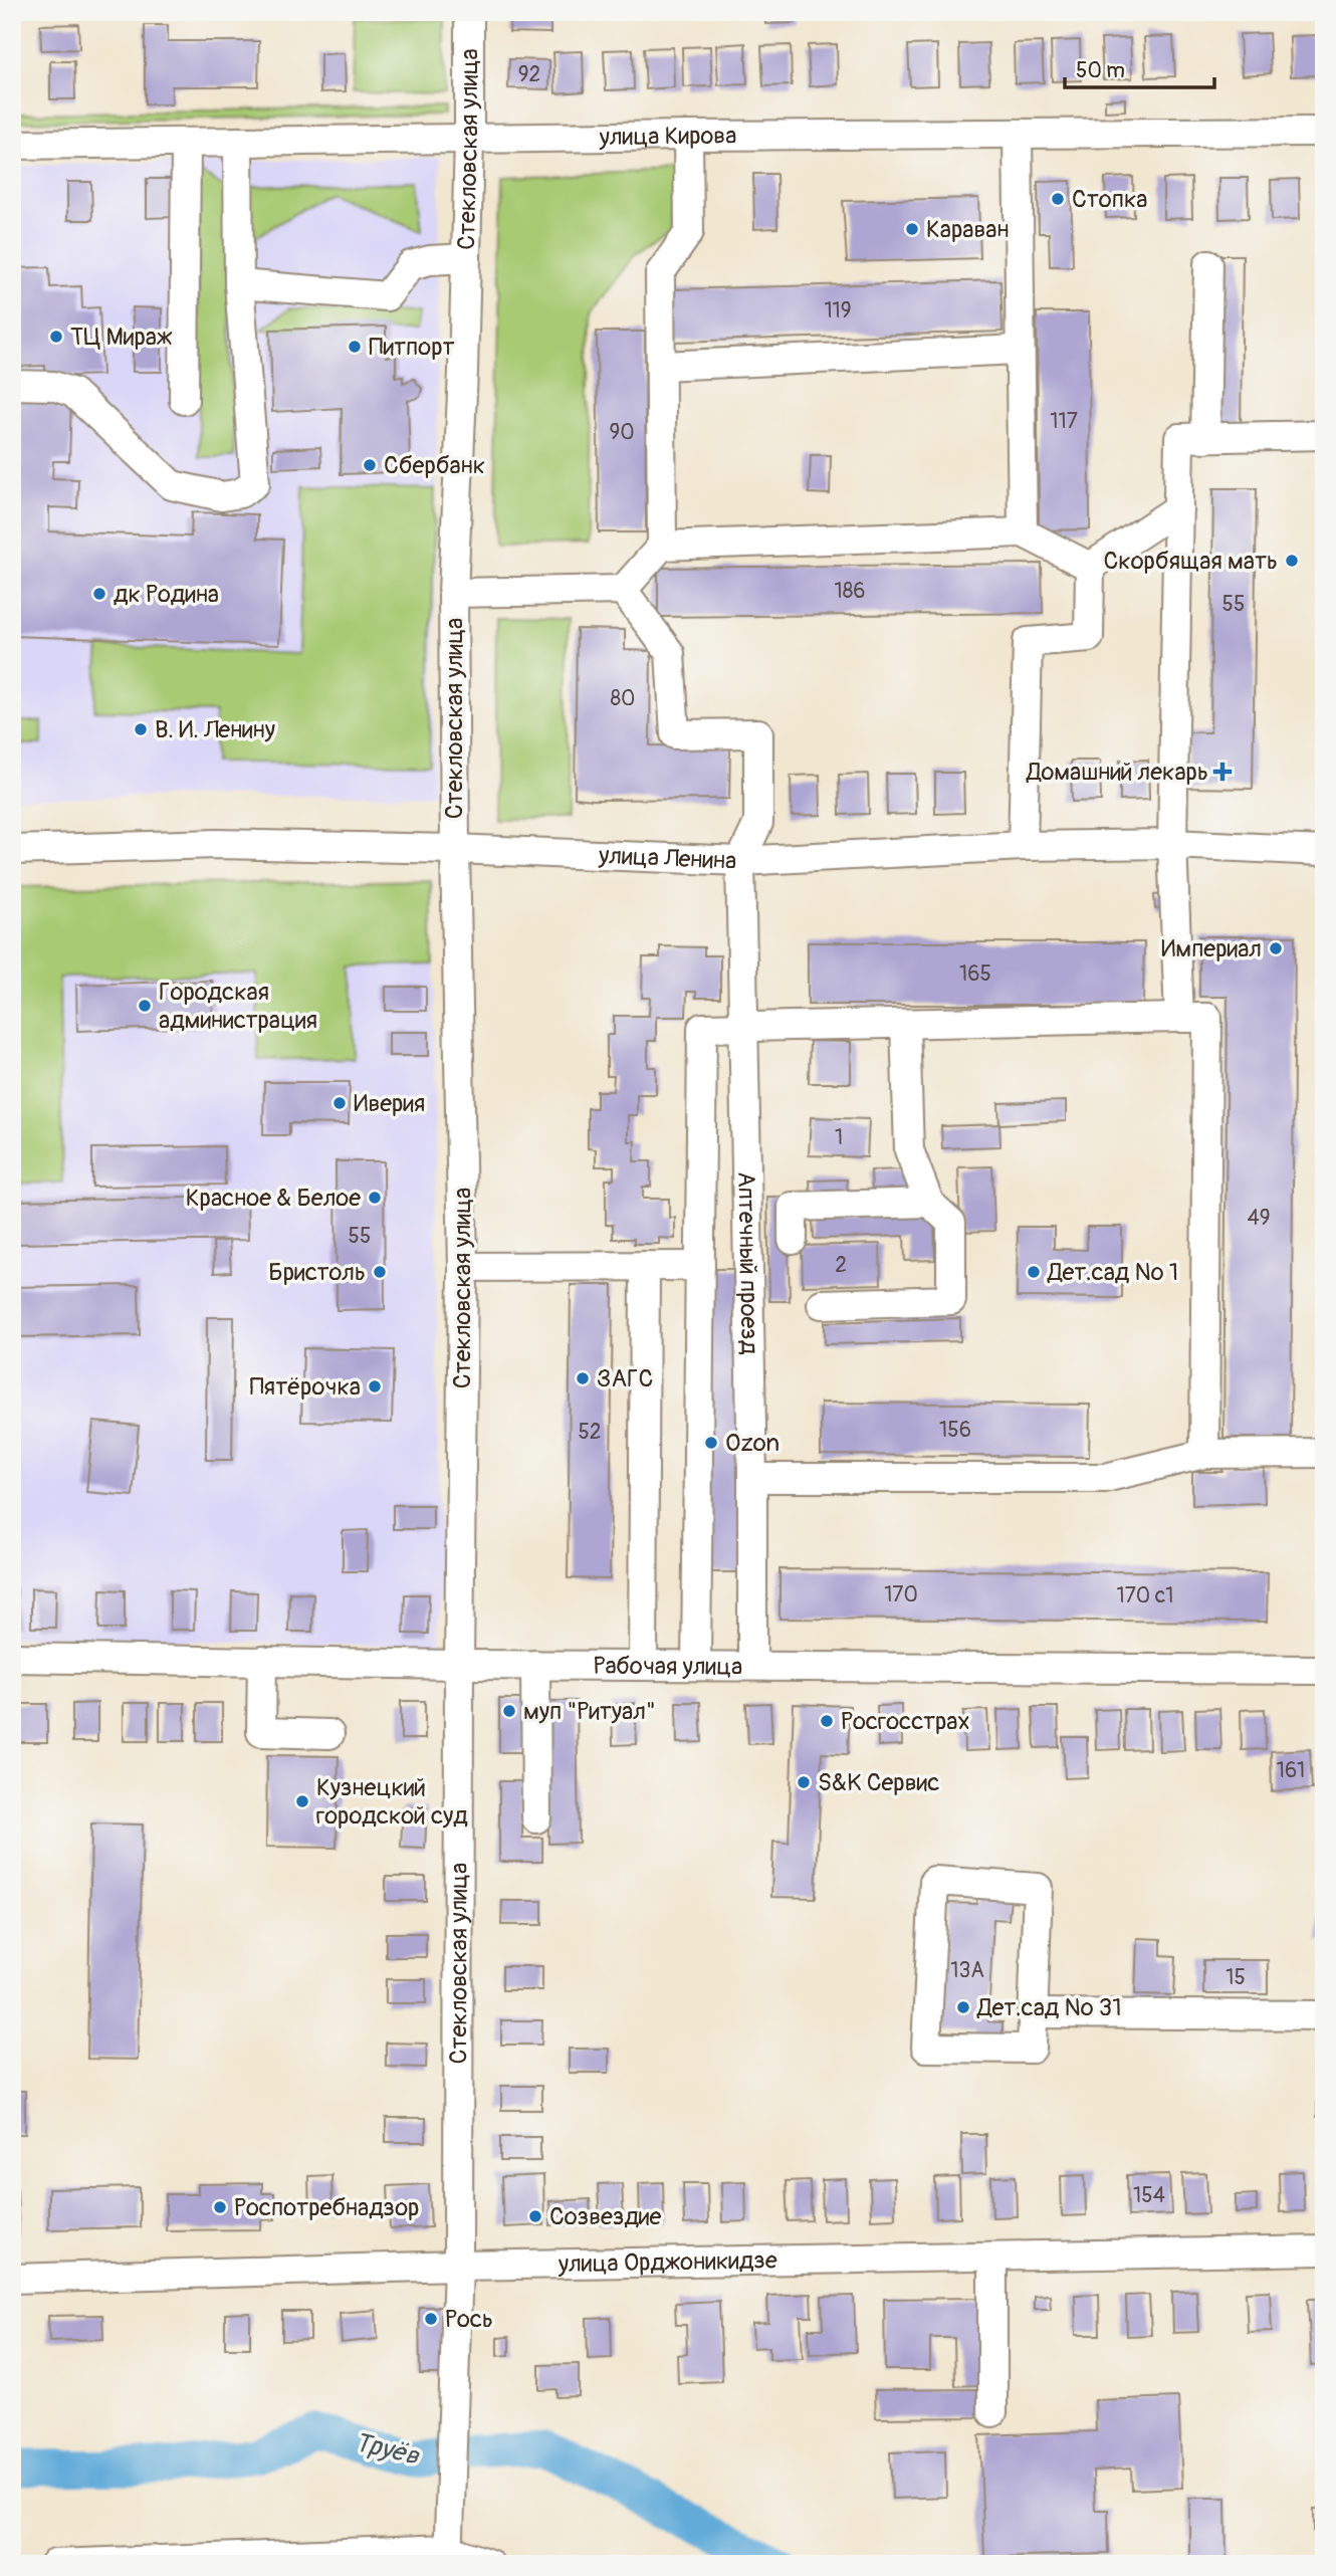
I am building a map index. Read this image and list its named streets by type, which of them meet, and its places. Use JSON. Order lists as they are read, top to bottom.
{
  "streets": {
    "street": [
      "улица Кирова",
      "Стекловская улица",
      "улица Ленина",
      "Аптечный проезд",
      "Рабочая улица",
      "улица Орджоникидзе"
    ]
  },
  "crossings": [
    ["улица Кирова", "Стекловская улица"],
    ["Стекловская улица", "улица Ленина"],
    ["Стекловская улица", "Рабочая улица"],
    ["Стекловская улица", "улица Орджоникидзе"],
    ["улица Ленина", "Аптечный проезд"],
    ["Аптечный проезд", "Рабочая улица"]
  ],
  "water": ["Труёв"],
  "places": {
    "other": [
      "Стопка",
      "Караван",
      "ТЦ Мираж",
      "Питпорт",
      "Сбербанк",
      "Скорбящая мать",
      "дк Родина",
      "В. И. Ленину",
      "Империал",
      "Городская администрация",
      "Иверия",
      "Красное & Белое",
      "Бристоль",
      "Дет.сад № 1",
      "ЗАГС",
      "Пятёрочка",
      "Ozon",
      "муп \"Ритуал\"",
      "Росгосстрах",
      "S&K Сервис",
      "Кузнецкий городской суд",
      "Дет.сад № 31",
      "Роспотребнадзор",
      "Созвездие",
      "Рось"
    ],
    "health": ["Домашний лекарь"]
  },
  "house_numbers": [
    "92",
    "119",
    "117",
    "90",
    "186",
    "55",
    "80",
    "165",
    "1",
    "49",
    "55",
    "2",
    "156",
    "52",
    "170",
    "170 с1",
    "161",
    "13А",
    "15",
    "154"
  ],
  "scale_bar": "50 m"
}
